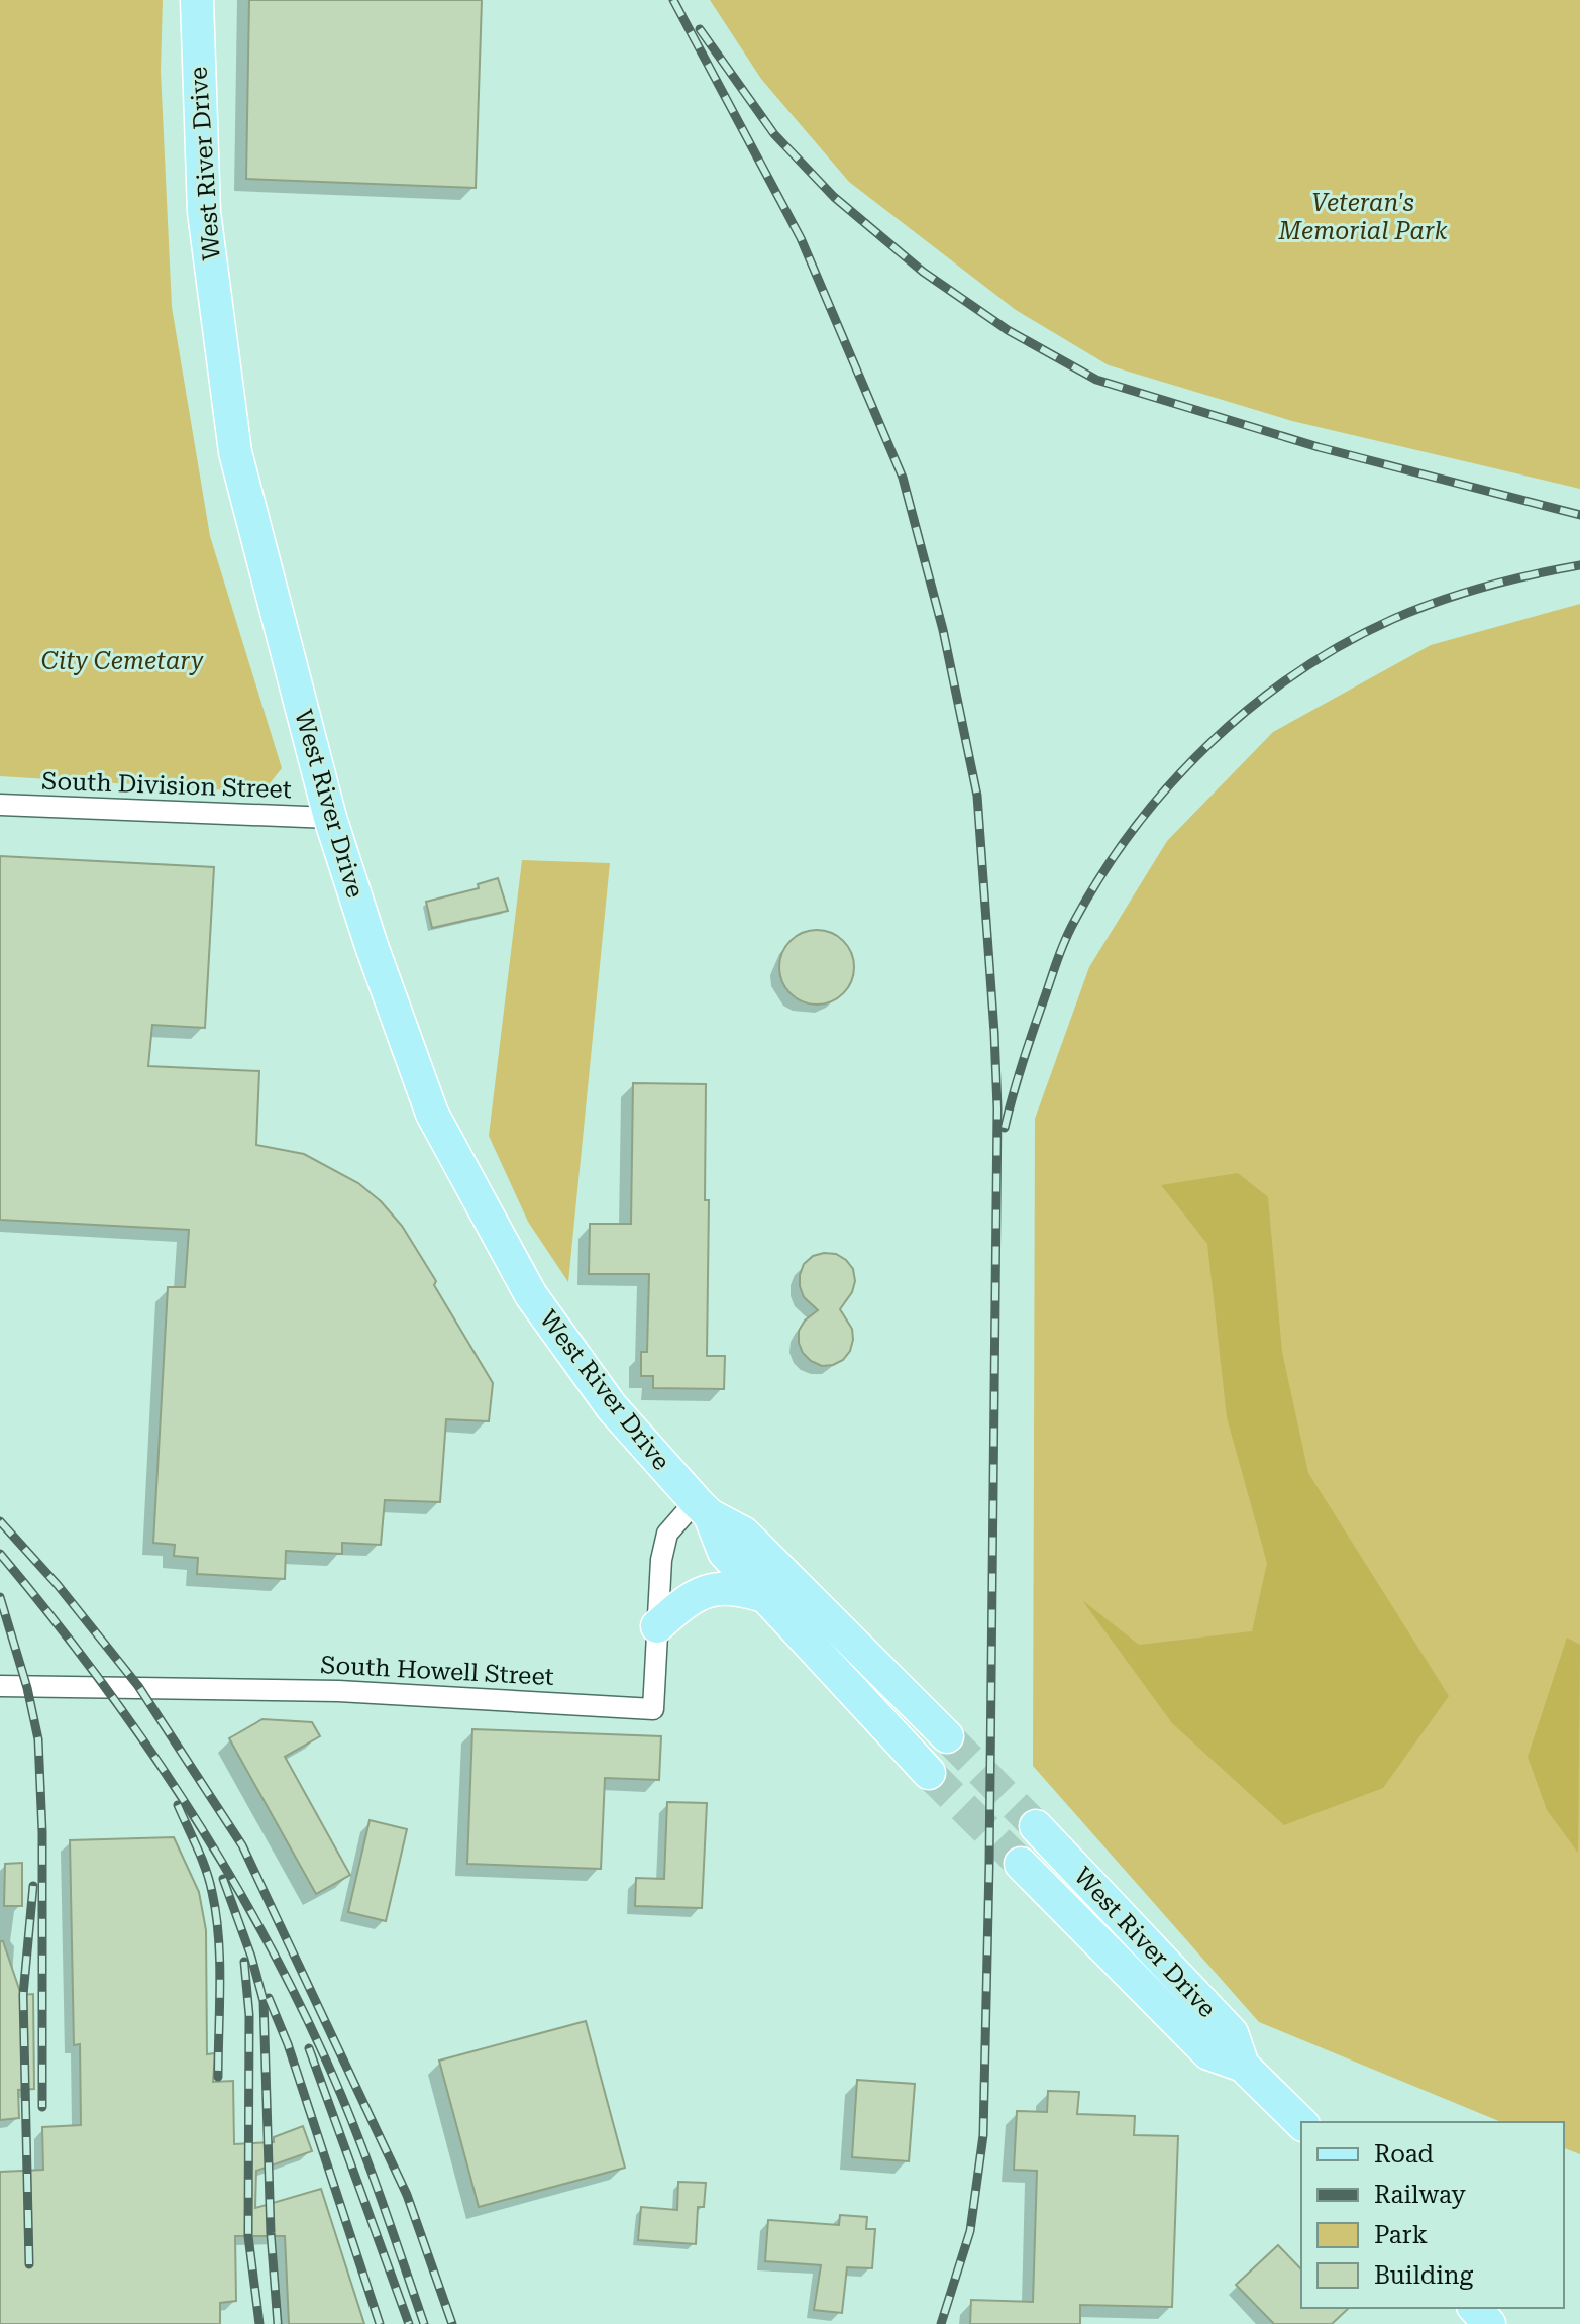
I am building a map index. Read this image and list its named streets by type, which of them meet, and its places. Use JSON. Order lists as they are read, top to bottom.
{
  "streets": {
    "main road": ["West River Drive"],
    "street": ["South Division Street", "South Howell Street"]
  },
  "crossings": [
    ["West River Drive", "South Division Street"],
    ["West River Drive", "South Howell Street"]
  ],
  "parks": ["Veteran's Memorial Park", "City Cemetary"],
  "legend": [
    "Road",
    "Railway",
    "Park",
    "Building"
  ]
}
